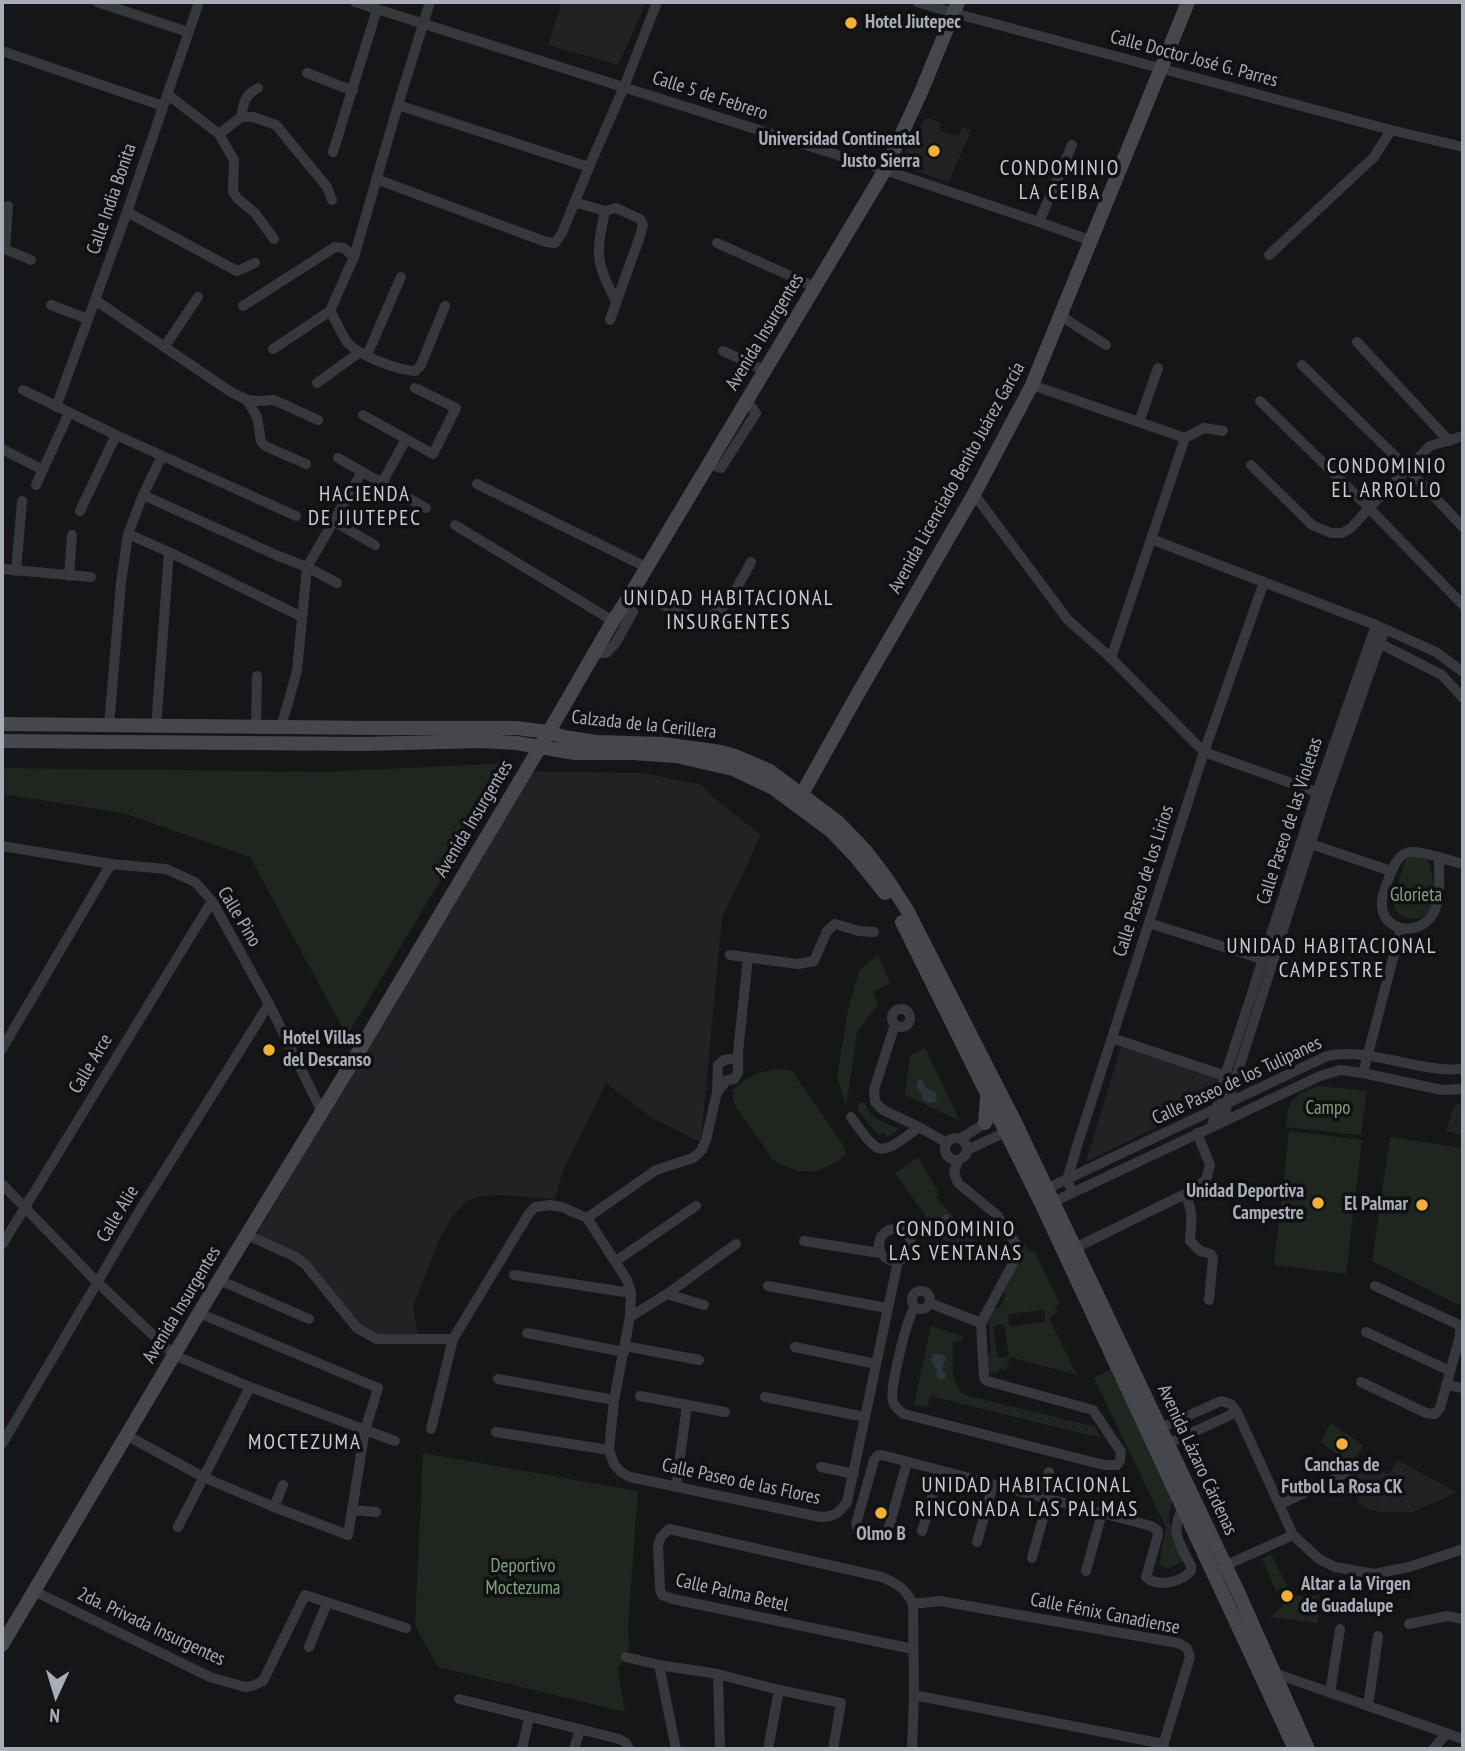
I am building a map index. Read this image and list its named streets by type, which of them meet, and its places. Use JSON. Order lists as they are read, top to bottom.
{
  "streets": {
    "main road": [
      "Avenida Insurgentes",
      "Avenida Licenciado Benito Juárez García",
      "Calzada de la Cerillera",
      "Avenida Lázaro Cárdenas"
    ],
    "street": [
      "Calle Doctor José G. Parres",
      "Calle 5 de Febrero",
      "Calle India Bonita",
      "Calle Paseo de las Violetas",
      "Calle Paseo de los Lirios",
      "Calle Pino",
      "Calle Arce",
      "Calle Paseo de los Tulipanes",
      "Calle Alie",
      "Calle Paseo de las Flores",
      "Calle Palma Betel",
      "Calle Fénix Canadiense",
      "2da. Privada Insurgentes"
    ]
  },
  "crossings": [
    ["Calle Doctor José G. Parres", "Avenida Insurgentes"],
    ["Calle Doctor José G. Parres", "Avenida Licenciado Benito Juárez García"],
    ["Calle 5 de Febrero", "Avenida Insurgentes"],
    ["Calle 5 de Febrero", "Avenida Licenciado Benito Juárez García"],
    ["Avenida Insurgentes", "Calzada de la Cerillera"],
    ["Avenida Insurgentes", "Calle Pino"],
    ["Avenida Insurgentes", "2da. Privada Insurgentes"],
    ["Avenida Licenciado Benito Juárez García", "Calzada de la Cerillera"],
    ["Calzada de la Cerillera", "Calle Paseo de los Tulipanes"],
    ["Calzada de la Cerillera", "Avenida Lázaro Cárdenas"],
    ["Calle Paseo de las Violetas", "Calle Paseo de los Tulipanes"],
    ["Calle Paseo de los Lirios", "Calle Paseo de los Tulipanes"],
    ["Calle Pino", "Calle Arce"],
    ["Calle Pino", "Calle Alie"],
    ["Calle Paseo de los Tulipanes", "Avenida Lázaro Cárdenas"],
    ["Calle Palma Betel", "Calle Fénix Canadiense"]
  ],
  "districts": [
    "CONDOMINIO LA CEIBA",
    "CONDOMINIO EL ARROLLO",
    "HACIENDA DE JIUTEPEC",
    "UNIDAD HABITACIONAL INSURGENTES",
    "UNIDAD HABITACIONAL CAMPESTRE",
    "CONDOMINIO LAS VENTANAS",
    "MOCTEZUMA",
    "UNIDAD HABITACIONAL RINCONADA LAS PALMAS"
  ],
  "parks": ["Glorieta", "Campo", "Deportivo Moctezuma"],
  "places": [
    "Hotel Jiutepec",
    "Universidad Continental Justo Sierra",
    "Hotel Villas del Descanso",
    "Unidad Deportiva Campestre",
    "El Palmar",
    "Canchas de Futbol La Rosa CK",
    "Olmo B",
    "Altar a la Virgen de Guadalupe"
  ],
  "north": "bottom"
}
